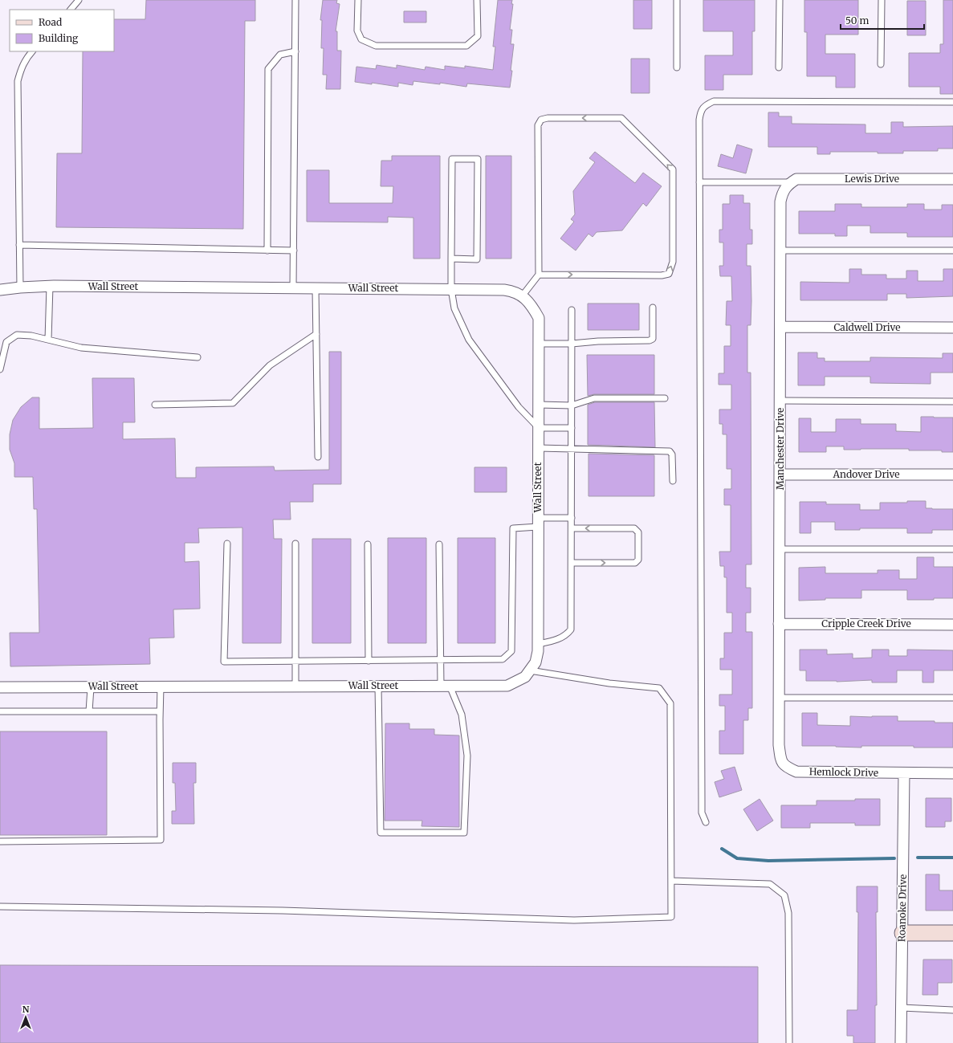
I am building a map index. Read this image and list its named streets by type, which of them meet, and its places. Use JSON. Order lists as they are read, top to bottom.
{
  "streets": {
    "street": [
      "Lewis Drive",
      "Wall Street",
      "Caldwell Drive",
      "Manchester Drive",
      "Andover Drive",
      "Cripple Creek Drive",
      "Hemlock Drive",
      "Roanoke Drive"
    ]
  },
  "crossings": [
    ["Lewis Drive", "Manchester Drive"],
    ["Caldwell Drive", "Manchester Drive"],
    ["Manchester Drive", "Andover Drive"],
    ["Manchester Drive", "Cripple Creek Drive"],
    ["Manchester Drive", "Hemlock Drive"],
    ["Hemlock Drive", "Roanoke Drive"]
  ],
  "legend": ["Road", "Building"],
  "scale_bar": "50 m",
  "north": "top"
}
